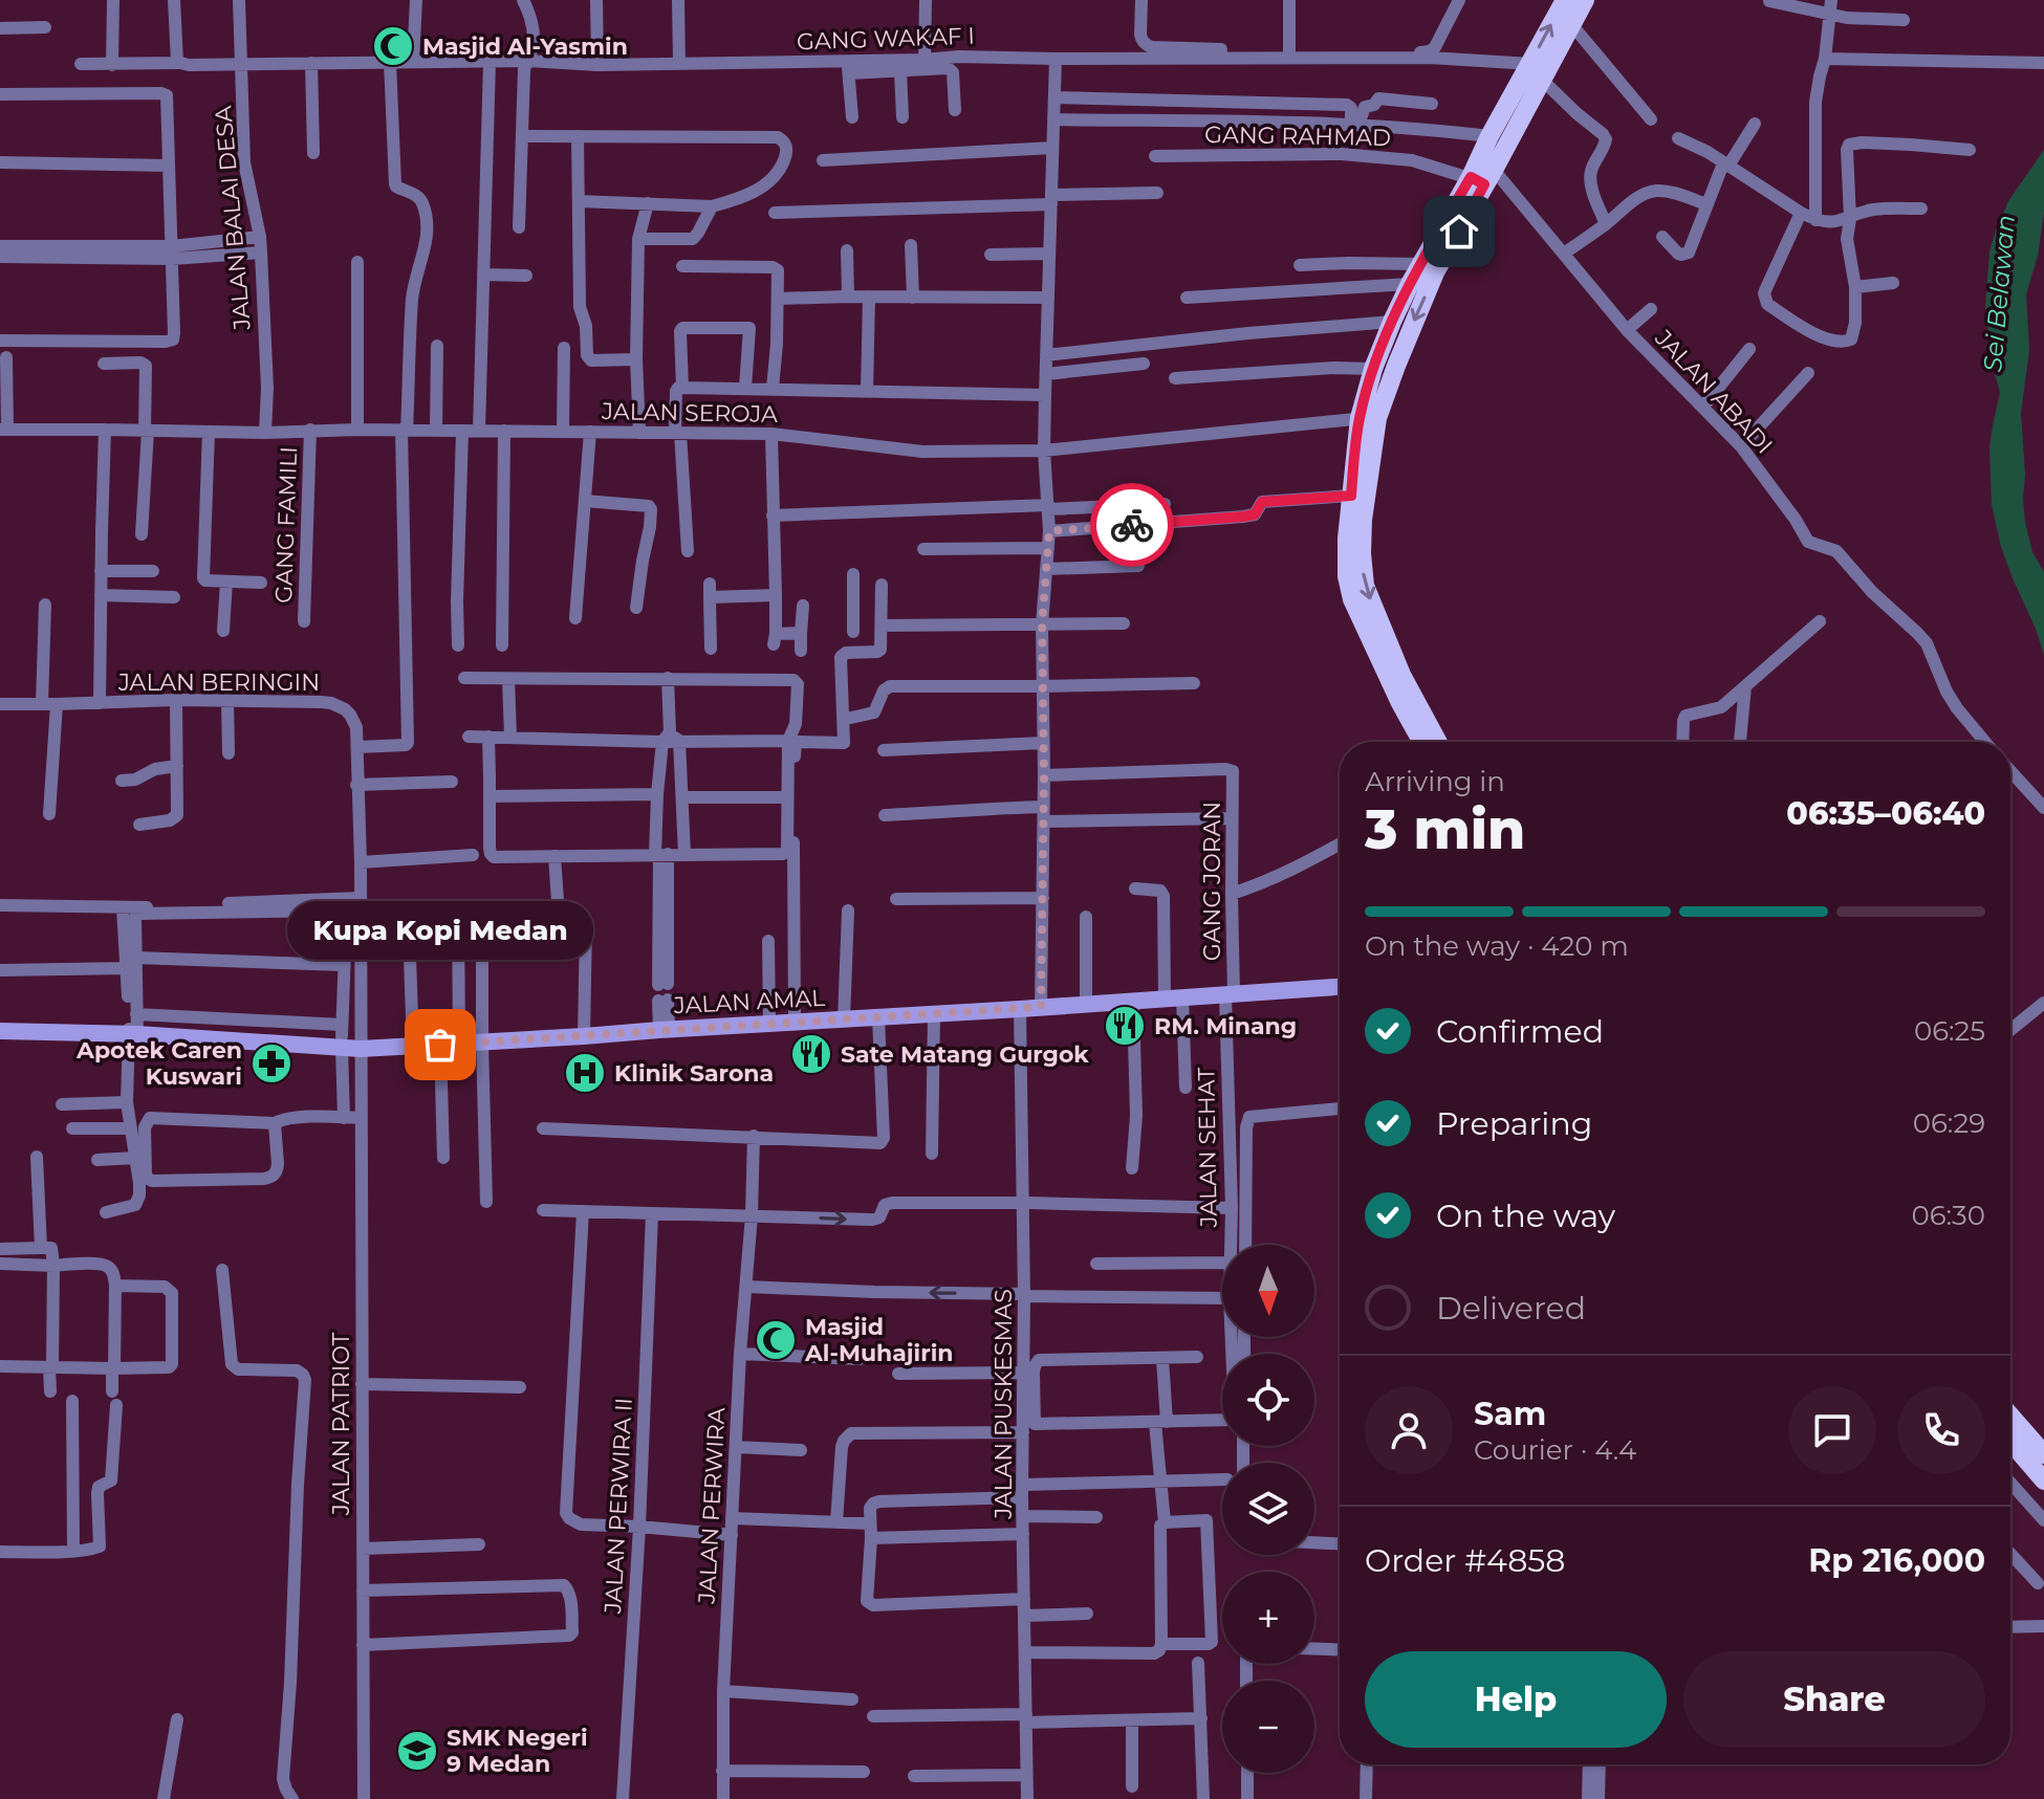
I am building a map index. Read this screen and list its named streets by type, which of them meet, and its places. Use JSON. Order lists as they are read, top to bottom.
{
  "streets": {
    "street": [
      "GANG WAKAF I",
      "GANG RAHMAD",
      "JALAN BALAI DESA",
      "JALAN ABADI",
      "JALAN SEROJA",
      "GANG FAMILI",
      "JALAN BERINGIN",
      "GANG JORAN",
      "JALAN AMAL",
      "JALAN SEHAT",
      "JALAN PUSKESMAS",
      "JALAN PATRIOT",
      "JALAN PERWIRA II",
      "JALAN PERWIRA"
    ]
  },
  "crossings": [
    ["GANG WAKAF I", "JALAN BALAI DESA"],
    ["GANG RAHMAD", "JALAN ABADI"],
    ["JALAN BALAI DESA", "JALAN SEROJA"],
    ["JALAN SEROJA", "GANG FAMILI"],
    ["JALAN BERINGIN", "JALAN AMAL"],
    ["JALAN BERINGIN", "JALAN PATRIOT"],
    ["GANG JORAN", "JALAN AMAL"],
    ["GANG JORAN", "JALAN SEHAT"],
    ["JALAN AMAL", "JALAN SEHAT"],
    ["JALAN AMAL", "JALAN PUSKESMAS"],
    ["JALAN AMAL", "JALAN PATRIOT"]
  ],
  "water": ["Sei Belawan"],
  "places": {
    "mosque": ["Masjid Al-Yasmin", "Masjid Al-Muhajirin"],
    "restaurant": ["RM. Minang", "Sate Matang Gurgok"],
    "other": ["Kupa Kopi Medan"],
    "pharmacy": ["Apotek Caren Kuswari"],
    "hospital": ["Klinik Sarona"],
    "school or university": ["SMK Negeri 9 Medan"]
  },
  "north": "bottom",
  "page": {
    "heading": ["3 min", "Arriving in", "06:35–06:40"],
    "panel": [
      "Sam",
      "Courier · 4.4",
      "Order #4858",
      "Rp 216,000"
    ],
    "bar": "On the way · 420 m",
    "bubble": "Kupa Kopi Medan",
    "list": [
      ["Confirmed", "06:25"],
      ["Preparing", "06:29"],
      ["On the way", "06:30"],
      "Delivered"
    ],
    "map_buttons": ["+", "−"],
    "buttons": ["Help", "Share"]
  }
}
